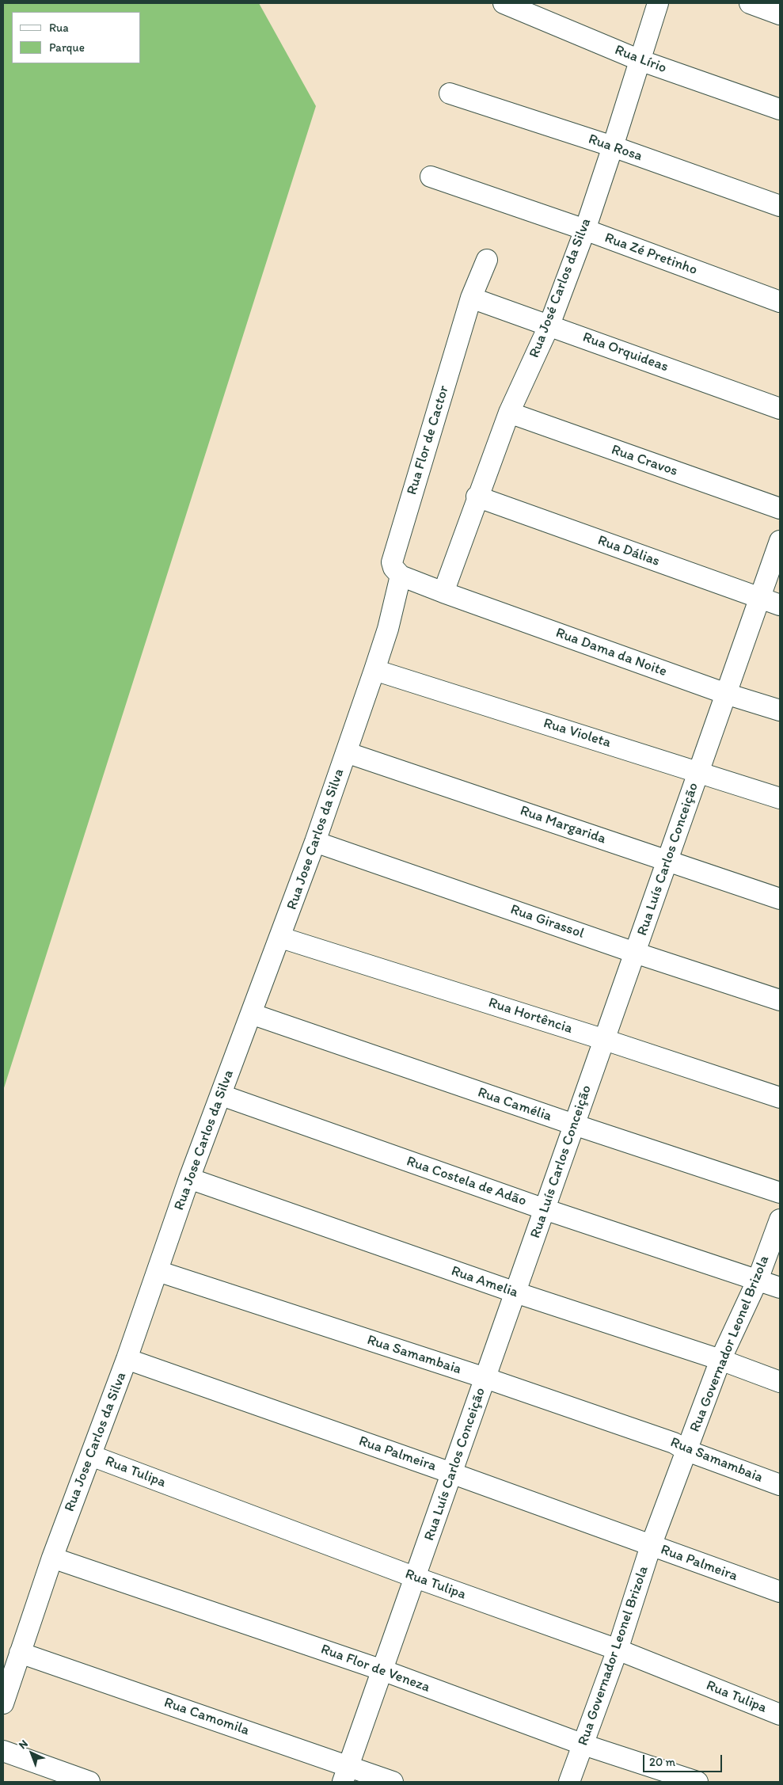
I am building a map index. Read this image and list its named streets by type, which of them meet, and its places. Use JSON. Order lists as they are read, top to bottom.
{
  "streets": {
    "street": [
      "Rua Lírio",
      "Rua Rosa",
      "Rua Zé Pretinho",
      "Rua José Carlos da Silva",
      "Rua Orquideas",
      "Rua Flor de Cactor",
      "Rua Cravos",
      "Rua Dálias",
      "Rua Dama da Noite",
      "Rua Violeta",
      "Rua Margarida",
      "Rua Jose Carlos da Silva",
      "Rua Luís Carlos Conceição",
      "Rua Girassol",
      "Rua Hortência",
      "Rua Camélia",
      "Rua Costela de Adão",
      "Rua Amelia",
      "Rua Governador Leonel Brizola",
      "Rua Samambaia",
      "Rua Palmeira",
      "Rua Tulipa",
      "Rua Flor de Veneza",
      "Rua Camomila"
    ]
  },
  "crossings": [
    ["Rua Lírio", "Rua José Carlos da Silva"],
    ["Rua Rosa", "Rua José Carlos da Silva"],
    ["Rua Zé Pretinho", "Rua José Carlos da Silva"],
    ["Rua José Carlos da Silva", "Rua Orquideas"],
    ["Rua José Carlos da Silva", "Rua Cravos"],
    ["Rua José Carlos da Silva", "Rua Dálias"],
    ["Rua José Carlos da Silva", "Rua Dama da Noite"],
    ["Rua Orquideas", "Rua Flor de Cactor"],
    ["Rua Flor de Cactor", "Rua Jose Carlos da Silva"],
    ["Rua Dálias", "Rua Luís Carlos Conceição"],
    ["Rua Dama da Noite", "Rua Luís Carlos Conceição"],
    ["Rua Violeta", "Rua Jose Carlos da Silva"],
    ["Rua Violeta", "Rua Luís Carlos Conceição"],
    ["Rua Margarida", "Rua Jose Carlos da Silva"],
    ["Rua Margarida", "Rua Luís Carlos Conceição"],
    ["Rua Jose Carlos da Silva", "Rua Girassol"],
    ["Rua Jose Carlos da Silva", "Rua Hortência"],
    ["Rua Jose Carlos da Silva", "Rua Camélia"],
    ["Rua Jose Carlos da Silva", "Rua Costela de Adão"],
    ["Rua Jose Carlos da Silva", "Rua Amelia"],
    ["Rua Jose Carlos da Silva", "Rua Samambaia"],
    ["Rua Jose Carlos da Silva", "Rua Palmeira"],
    ["Rua Jose Carlos da Silva", "Rua Tulipa"],
    ["Rua Jose Carlos da Silva", "Rua Flor de Veneza"],
    ["Rua Jose Carlos da Silva", "Rua Camomila"],
    ["Rua Luís Carlos Conceição", "Rua Girassol"],
    ["Rua Luís Carlos Conceição", "Rua Hortência"],
    ["Rua Luís Carlos Conceição", "Rua Camélia"],
    ["Rua Luís Carlos Conceição", "Rua Costela de Adão"],
    ["Rua Luís Carlos Conceição", "Rua Amelia"],
    ["Rua Luís Carlos Conceição", "Rua Samambaia"],
    ["Rua Luís Carlos Conceição", "Rua Palmeira"],
    ["Rua Luís Carlos Conceição", "Rua Tulipa"],
    ["Rua Luís Carlos Conceição", "Rua Flor de Veneza"],
    ["Rua Luís Carlos Conceição", "Rua Camomila"],
    ["Rua Costela de Adão", "Rua Governador Leonel Brizola"],
    ["Rua Amelia", "Rua Governador Leonel Brizola"],
    ["Rua Governador Leonel Brizola", "Rua Samambaia"],
    ["Rua Governador Leonel Brizola", "Rua Palmeira"],
    ["Rua Governador Leonel Brizola", "Rua Tulipa"],
    ["Rua Governador Leonel Brizola", "Rua Flor de Veneza"]
  ],
  "legend": ["Rua", "Parque"],
  "scale_bar": "20 m",
  "north": "top left"
}
